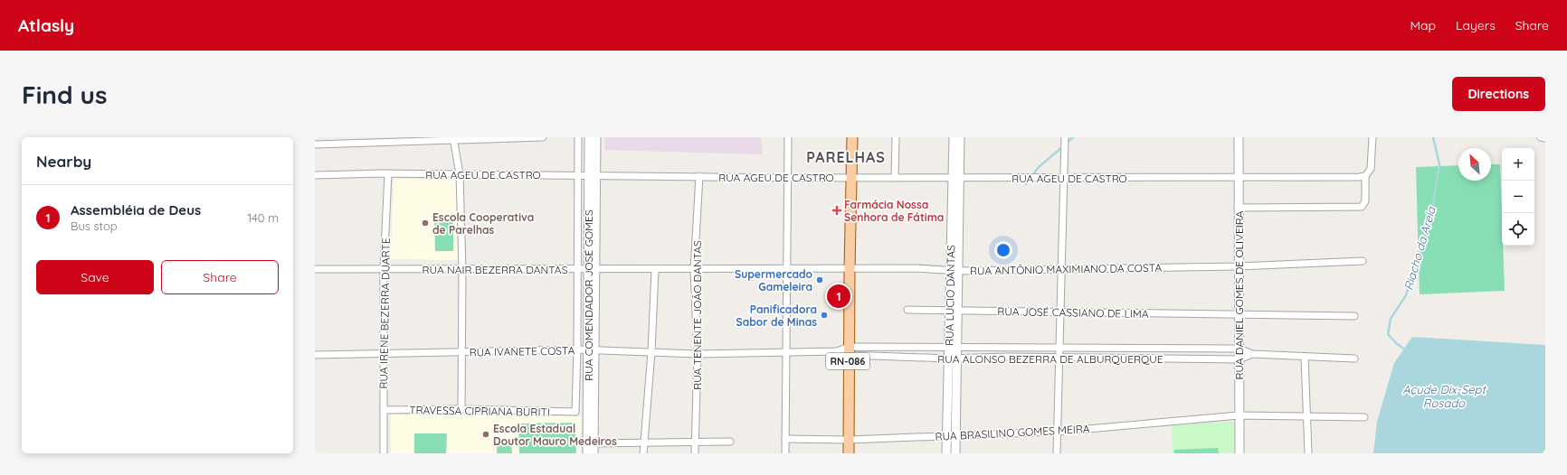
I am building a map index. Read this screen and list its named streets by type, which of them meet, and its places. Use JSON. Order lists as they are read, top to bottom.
{
  "streets": {
    "main road": ["RN-086"],
    "street": [
      "RUA AGEU DE CASTRO",
      "RUA NAIR BEZERRA DANTAS",
      "RUA ANTÔNIO MAXIMIANO DA COSTA",
      "RUA COMENDADOR JOSÉ GOMES",
      "RUA LUCIO DANTAS",
      "RUA DANIEL GOMES DE OLIVEIRA",
      "RUA JOSÉ CASSIANO DE LIMA",
      "RUA IRENE BEZERRA DUARTE",
      "RUA TENENTE JOÃO DANTAS",
      "RUA IVANETE COSTA",
      "RUA ALONSO BEZERRA DE ALBURQUERQUE",
      "TRAVESSA CIPRIANA BURITI",
      "RUA BRASILINO GOMES MEIRA"
    ]
  },
  "crossings": [
    ["RUA AGEU DE CASTRO", "RUA COMENDADOR JOSÉ GOMES"],
    ["RUA AGEU DE CASTRO", "RUA LUCIO DANTAS"],
    ["RUA AGEU DE CASTRO", "RUA DANIEL GOMES DE OLIVEIRA"],
    ["RUA AGEU DE CASTRO", "RUA IRENE BEZERRA DUARTE"],
    ["RUA AGEU DE CASTRO", "RUA TENENTE JOÃO DANTAS"],
    ["RUA AGEU DE CASTRO", "RN-086"],
    ["RUA NAIR BEZERRA DANTAS", "RUA ANTÔNIO MAXIMIANO DA COSTA"],
    ["RUA NAIR BEZERRA DANTAS", "RUA COMENDADOR JOSÉ GOMES"],
    ["RUA NAIR BEZERRA DANTAS", "RUA IRENE BEZERRA DUARTE"],
    ["RUA NAIR BEZERRA DANTAS", "RUA TENENTE JOÃO DANTAS"],
    ["RUA NAIR BEZERRA DANTAS", "RN-086"],
    ["RUA ANTÔNIO MAXIMIANO DA COSTA", "RUA LUCIO DANTAS"],
    ["RUA ANTÔNIO MAXIMIANO DA COSTA", "RUA DANIEL GOMES DE OLIVEIRA"],
    ["RUA ANTÔNIO MAXIMIANO DA COSTA", "RN-086"],
    ["RUA COMENDADOR JOSÉ GOMES", "RUA IVANETE COSTA"],
    ["RUA LUCIO DANTAS", "RUA JOSÉ CASSIANO DE LIMA"],
    ["RUA LUCIO DANTAS", "RUA ALONSO BEZERRA DE ALBURQUERQUE"],
    ["RUA LUCIO DANTAS", "RUA BRASILINO GOMES MEIRA"],
    ["RUA DANIEL GOMES DE OLIVEIRA", "RUA JOSÉ CASSIANO DE LIMA"],
    ["RUA DANIEL GOMES DE OLIVEIRA", "RUA ALONSO BEZERRA DE ALBURQUERQUE"],
    ["RUA DANIEL GOMES DE OLIVEIRA", "RUA BRASILINO GOMES MEIRA"],
    ["RUA IRENE BEZERRA DUARTE", "RUA IVANETE COSTA"],
    ["RUA IRENE BEZERRA DUARTE", "TRAVESSA CIPRIANA BURITI"],
    ["RUA TENENTE JOÃO DANTAS", "RUA IVANETE COSTA"],
    ["RUA IVANETE COSTA", "RUA ALONSO BEZERRA DE ALBURQUERQUE"],
    ["RUA IVANETE COSTA", "RN-086"],
    ["RUA IVANETE COSTA", "TRAVESSA CIPRIANA BURITI"],
    ["RUA ALONSO BEZERRA DE ALBURQUERQUE", "RN-086"],
    ["RN-086", "RUA BRASILINO GOMES MEIRA"]
  ],
  "districts": ["PARELHAS"],
  "water": ["Riacho da Areia", "Açude Dix-Sept Rosado"],
  "places": {
    "health": ["Farmácia Nossa Senhora de Fátima"],
    "other": [
      "Escola Cooperativa de Parelhas",
      "Supermercado Gameleira",
      "Panificadora Sabor de Minas",
      "Escola Estadual Doutor Mauro Medeiros"
    ]
  },
  "north": "top left",
  "page": {
    "header": "Atlasly",
    "nav": ["Map", "Layers", "Share"],
    "buttons": [
      "Directions",
      ["Save", "Share"]
    ],
    "title": "Find us",
    "heading": "Nearby",
    "map_buttons": ["+", "−"],
    "list": [
      {
        "mark": "1",
        "name": "Assembléia de Deus",
        "note": "Bus stop",
        "value": "140 m"
      }
    ],
    "pins": "1"
  }
}
